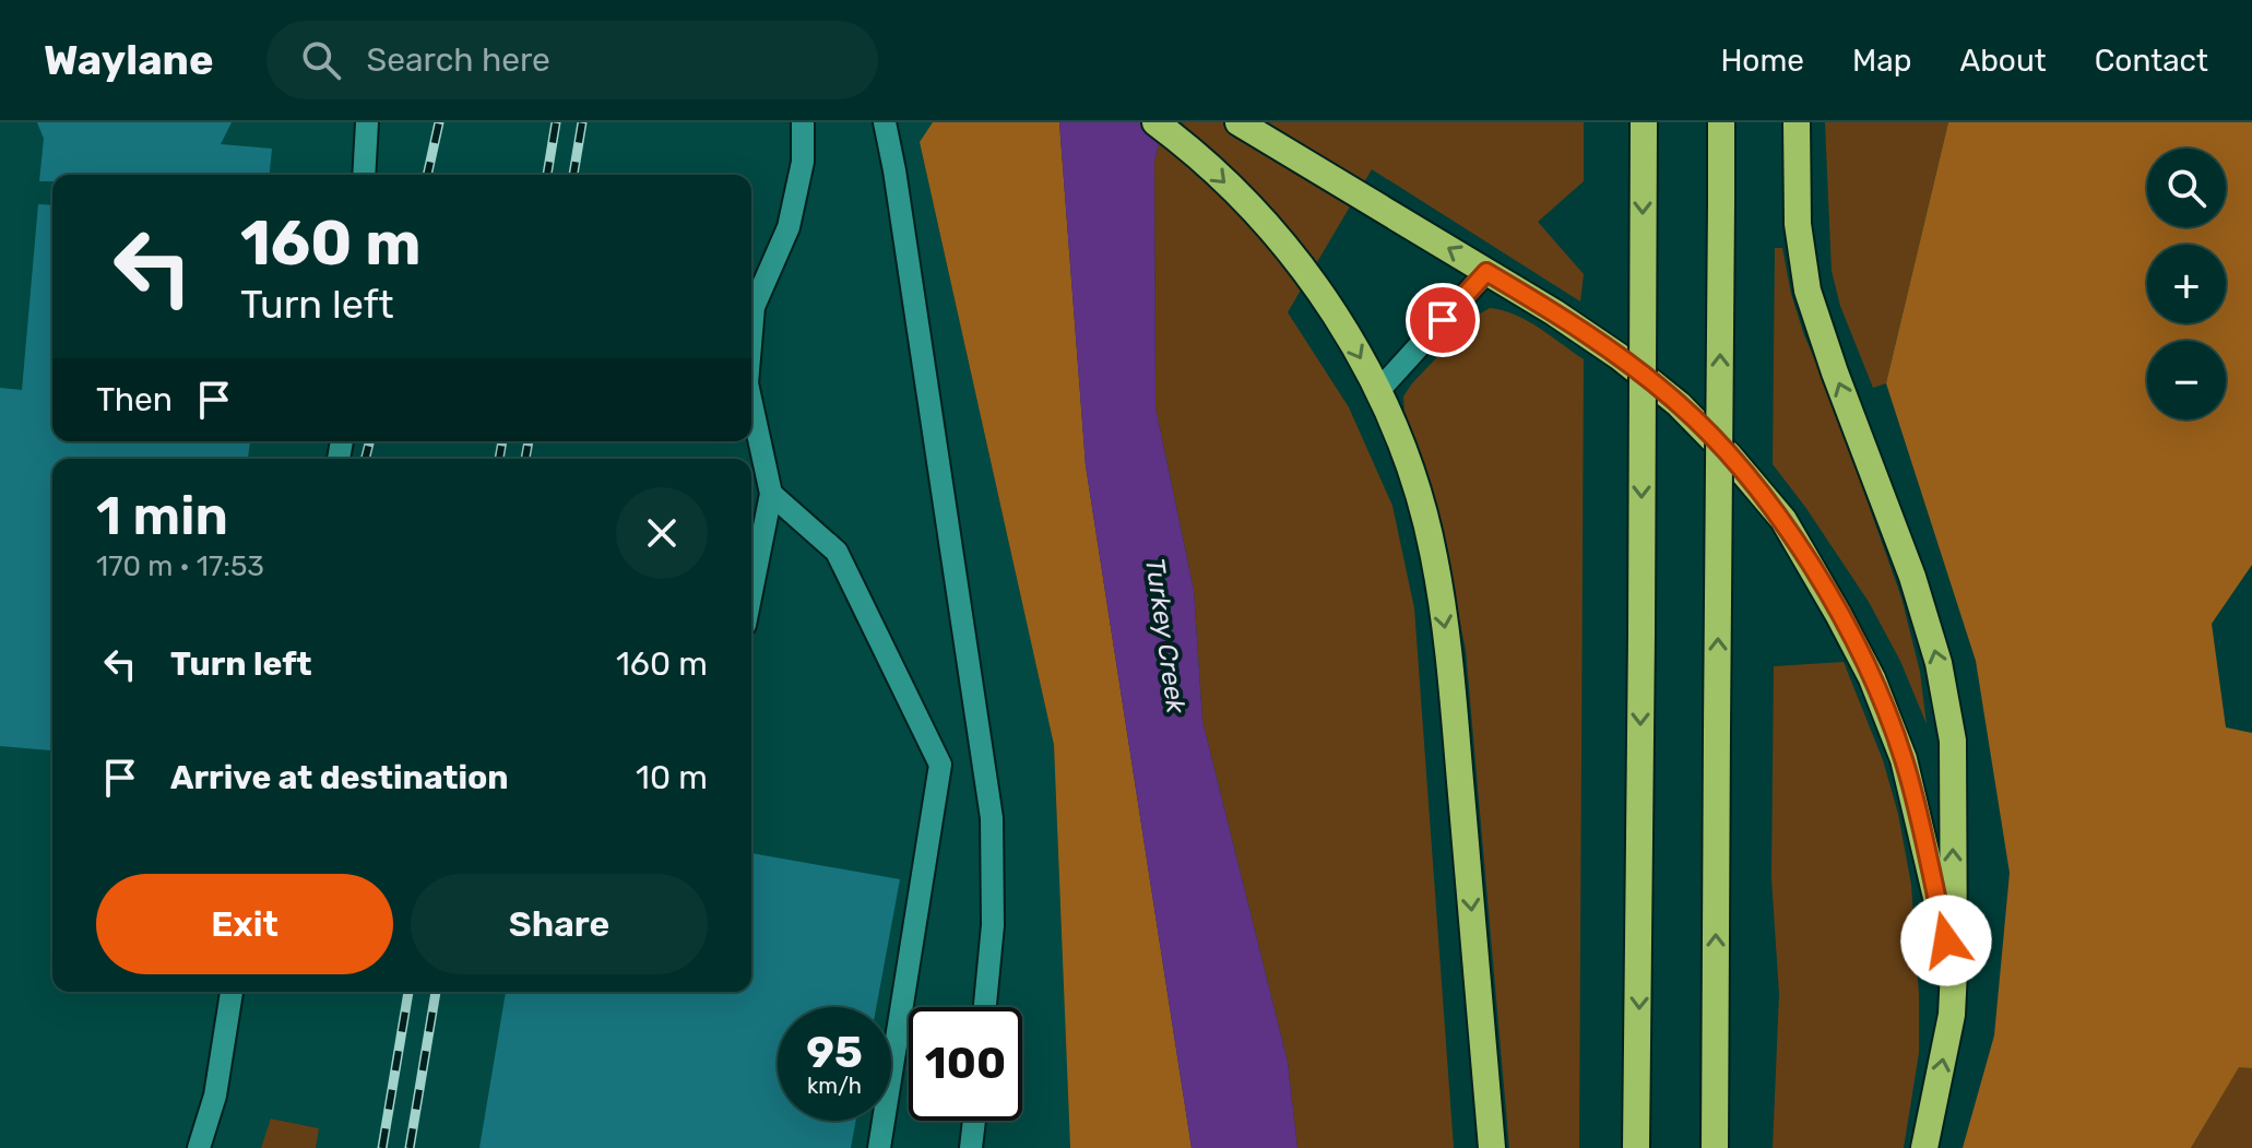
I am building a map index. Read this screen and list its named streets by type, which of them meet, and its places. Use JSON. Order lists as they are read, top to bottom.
{
  "water": ["Turkey Creek"],
  "page": {
    "header": "Waylane",
    "search": "Search here",
    "nav": [
      "Home",
      "Map",
      "About",
      "Contact"
    ],
    "map_buttons": ["+", "−"],
    "turn": ["160 m", "Turn left"],
    "then": "Then",
    "heading": ["1 min", "170 m · 17:53"],
    "list": [
      {
        "name": "Turn left",
        "value": "160 m"
      },
      {
        "name": "Arrive at destination",
        "value": "10 m"
      }
    ],
    "buttons": ["Exit", "Share"],
    "speed": "95 km/h",
    "limit": "100"
  }
}
